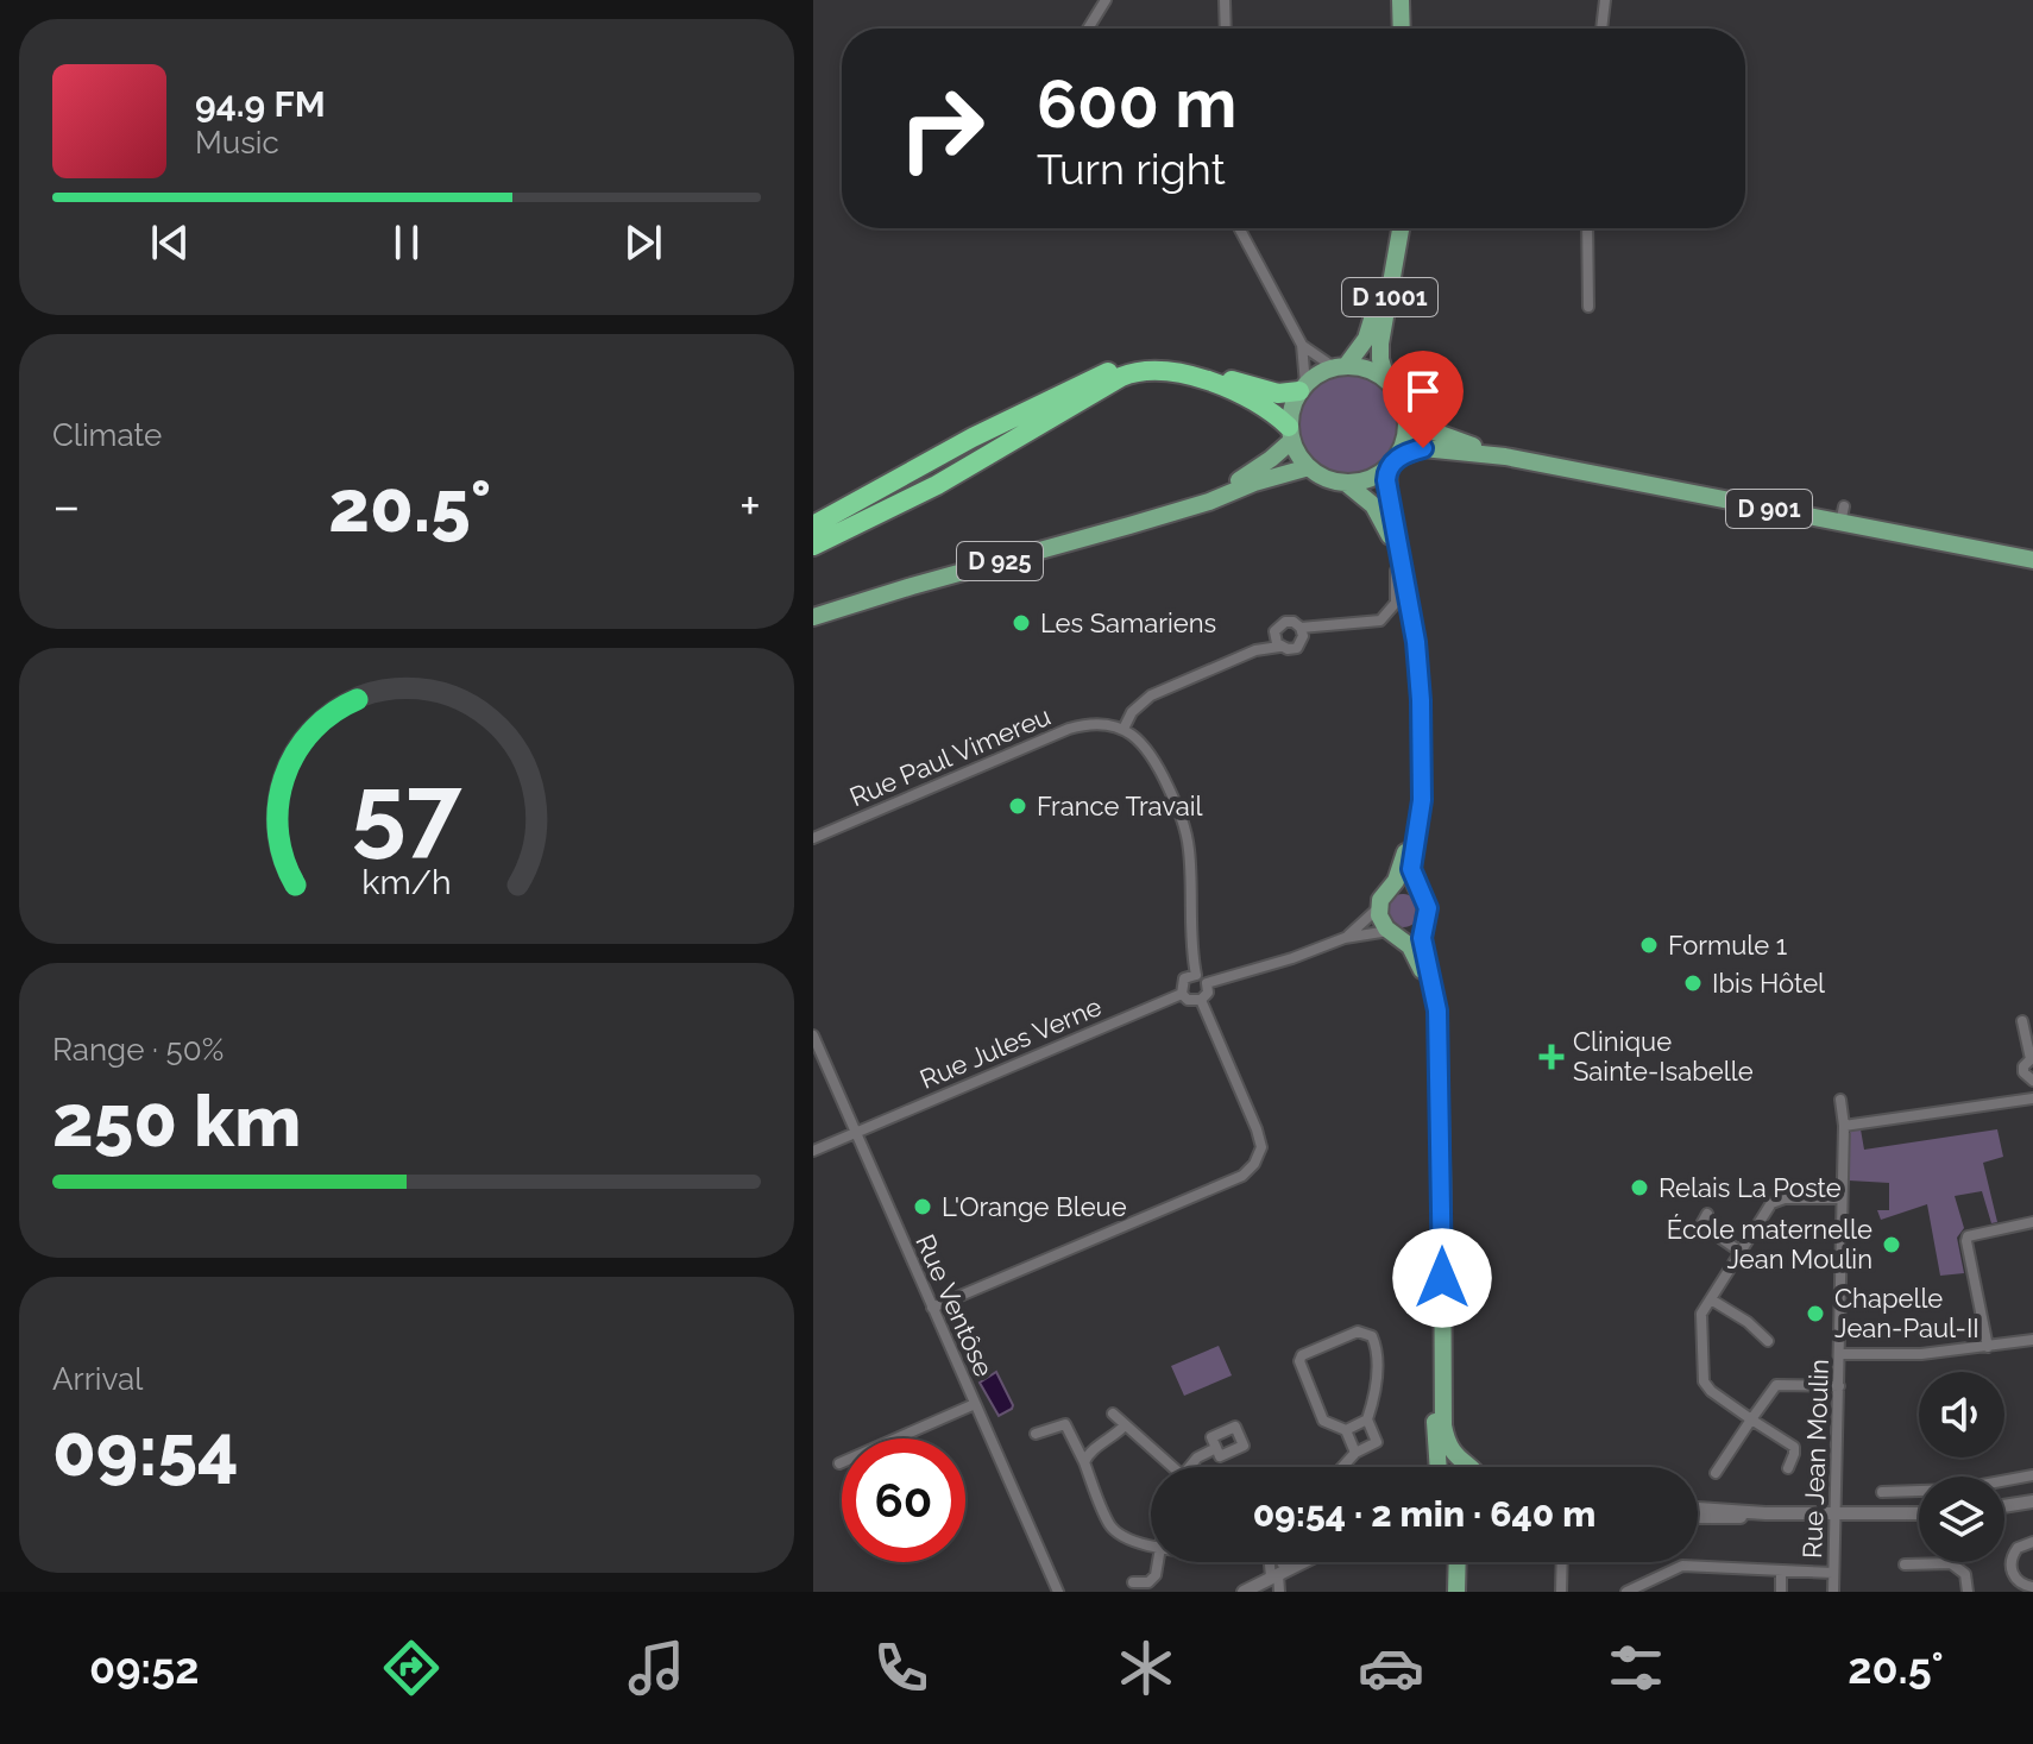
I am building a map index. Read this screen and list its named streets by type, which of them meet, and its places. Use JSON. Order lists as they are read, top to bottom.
{
  "streets": {
    "main road": ["D 1001", "D 901", "D 925"],
    "street": [
      "Rue Paul Vimereu",
      "Rue Jules Verne",
      "Rue Ventôse",
      "Rue Jean Moulin"
    ]
  },
  "crossings": [
    ["D 1001", "D 901"],
    ["D 1001", "D 925"],
    ["D 901", "D 925"],
    ["Rue Jules Verne", "Rue Ventôse"]
  ],
  "places": {
    "other": [
      "Les Samariens",
      "France Travail",
      "Formule 1",
      "Ibis Hôtel",
      "Relais La Poste",
      "L'Orange Bleue",
      "École maternelle Jean Moulin",
      "Chapelle Jean-Paul-II"
    ],
    "health": ["Clinique Sainte-Isabelle"]
  },
  "page": {
    "turn": ["600 m", "Turn right"],
    "song": ["94.9 FM", "Music"],
    "tile": [
      "Climate",
      ["Range · 50%", "250 km"],
      ["Arrival", "09:54"]
    ],
    "heat": ["−", "20.5°", "+"],
    "limit": "60",
    "trip": "09:54 · 2 min · 640 m",
    "tabs": ["09:52", "20.5°"],
    "gauge": ["57", "km/h"]
  }
}
